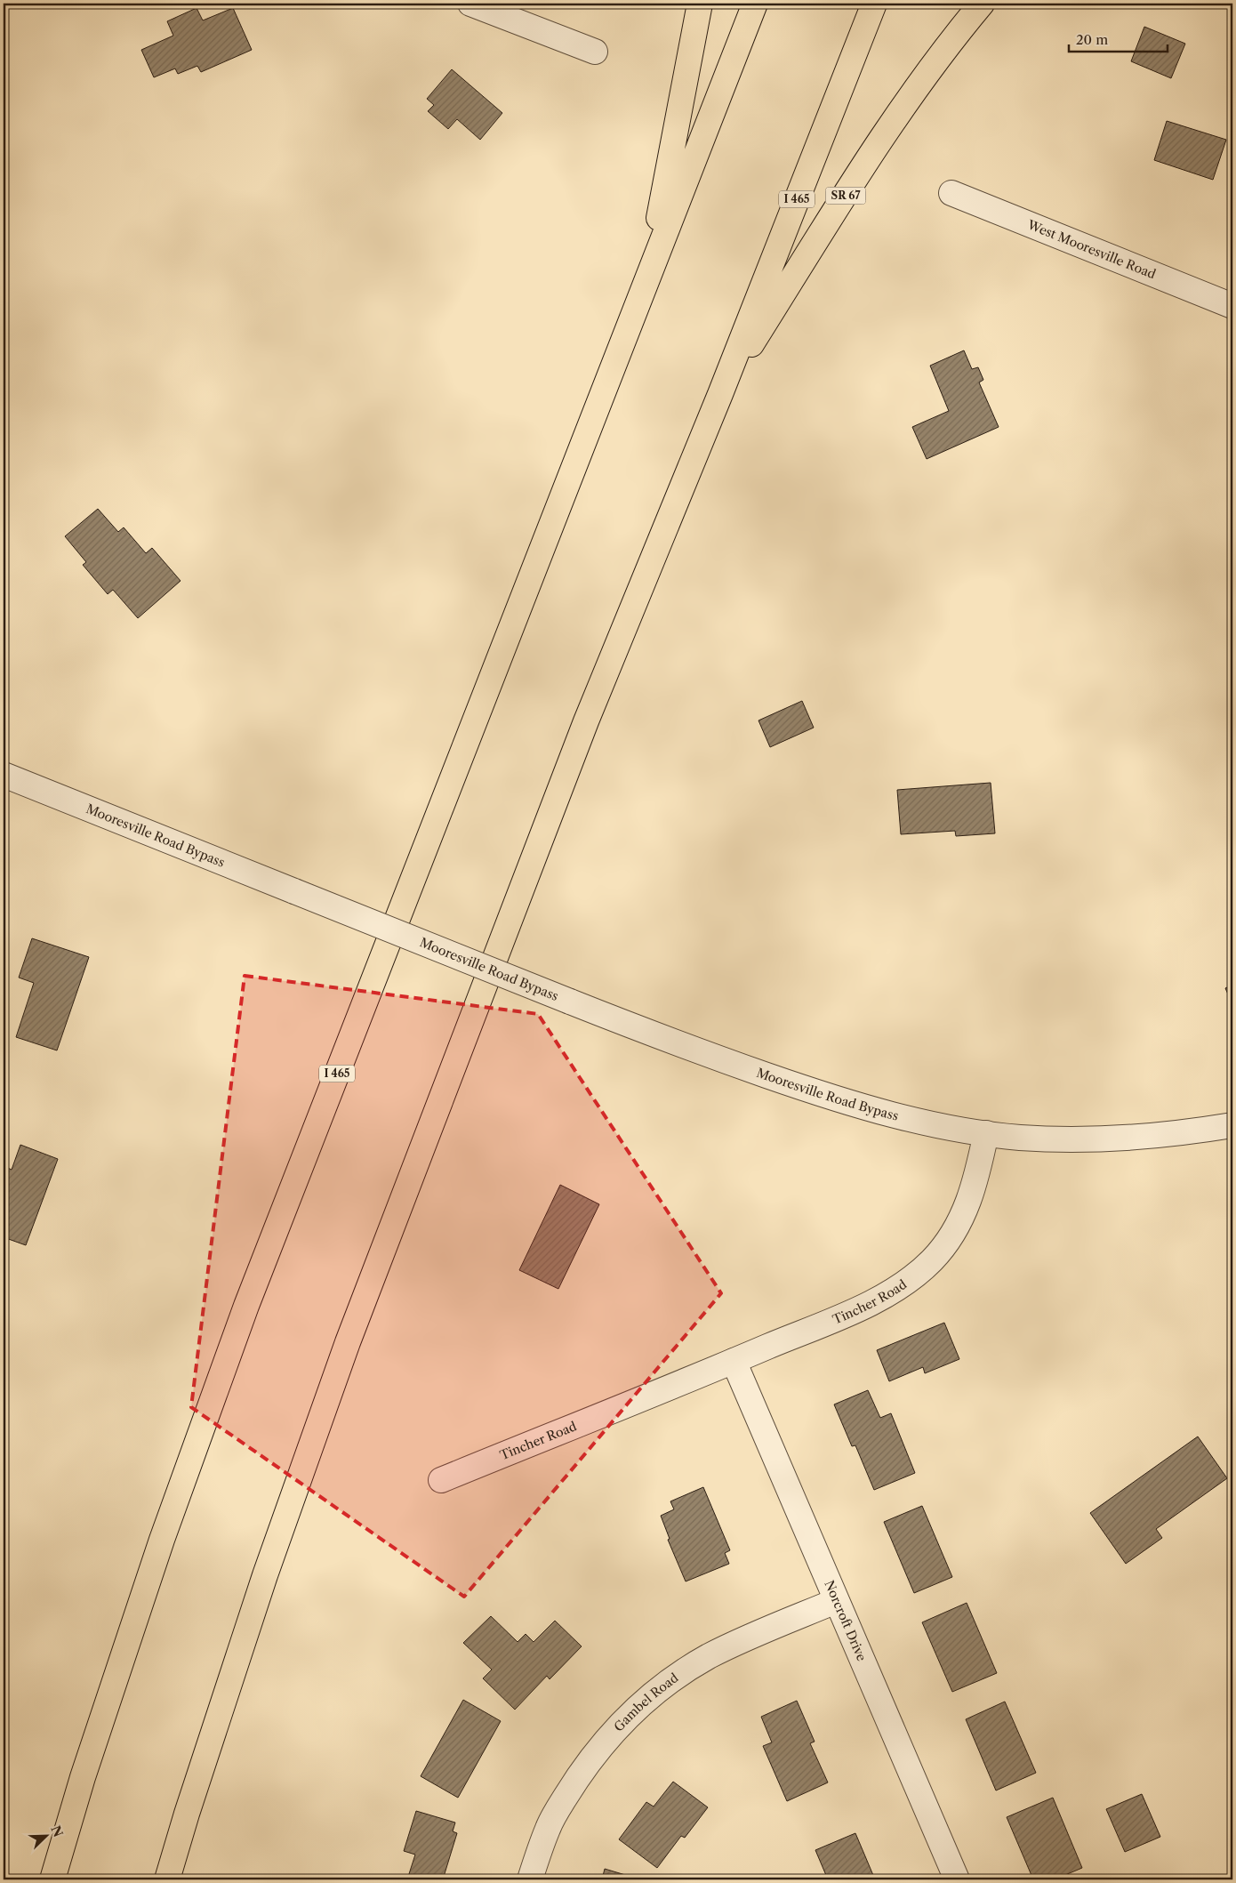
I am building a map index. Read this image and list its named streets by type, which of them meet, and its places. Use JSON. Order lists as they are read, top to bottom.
{
  "streets": {
    "highway": ["SR 67", "I 465"],
    "street": [
      "West Mooresville Road",
      "Mooresville Road Bypass",
      "Tincher Road",
      "Norcroft Drive",
      "Gambel Road"
    ]
  },
  "crossings": [
    ["SR 67", "I 465"],
    ["Mooresville Road Bypass", "Tincher Road"],
    ["Tincher Road", "Norcroft Drive"],
    ["Norcroft Drive", "Gambel Road"]
  ],
  "scale_bar": "20 m",
  "north": "top right"
}
